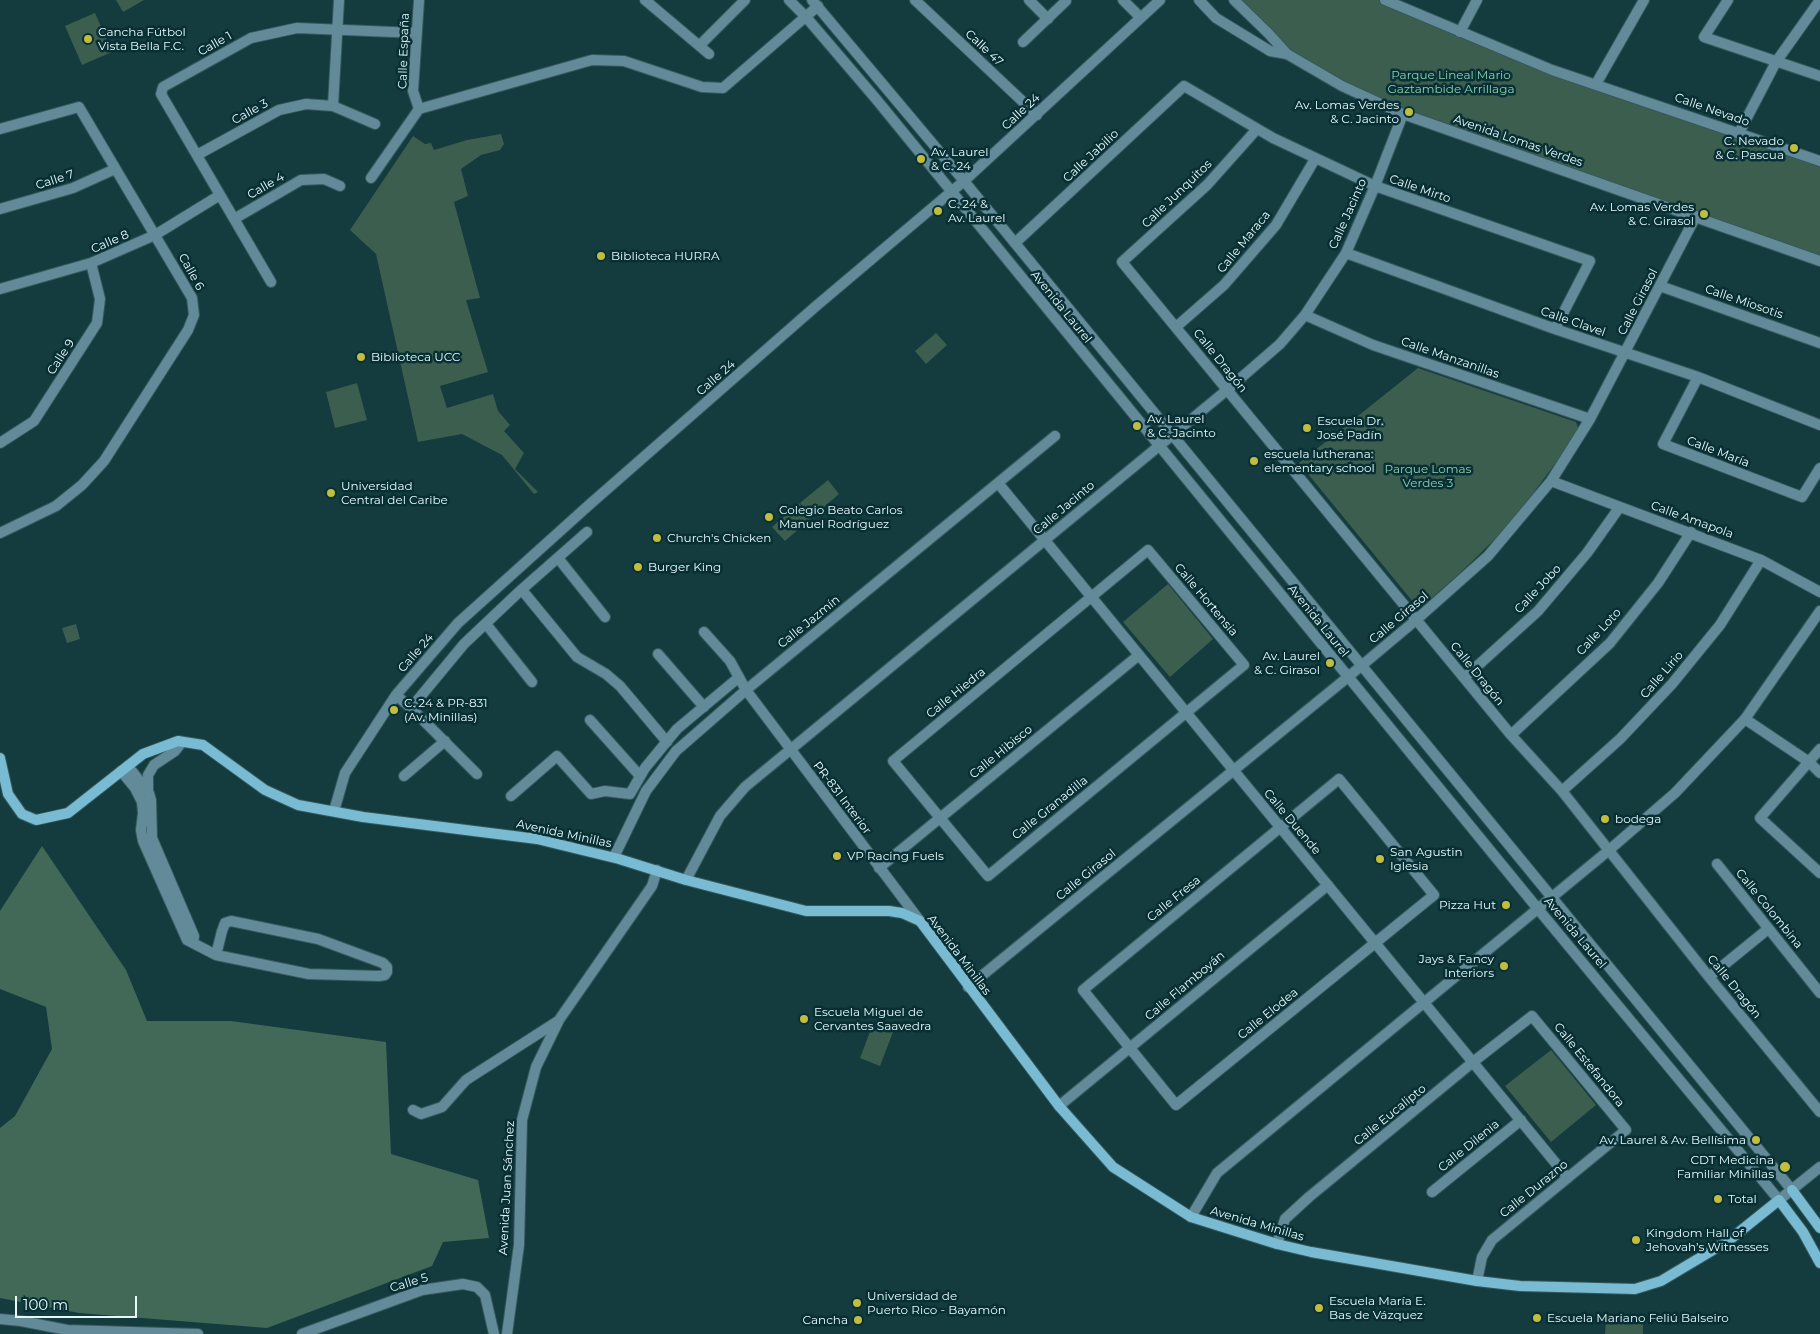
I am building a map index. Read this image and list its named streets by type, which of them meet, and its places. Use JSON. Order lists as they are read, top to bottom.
{
  "streets": {
    "main road": ["Avenida Laurel", "Avenida Minillas"],
    "street": [
      "Calle 1",
      "Calle 47",
      "Calle España",
      "Calle Nevado",
      "Calle 3",
      "Calle 24",
      "Avenida Lomas Verdes",
      "Calle Jabilio",
      "Calle 7",
      "Calle 4",
      "Calle Mirto",
      "Calle Junquitos",
      "Calle Jacinto",
      "Calle 8",
      "Calle Maraca",
      "Calle 6",
      "Calle Girasol",
      "Calle Miosotis",
      "Calle Clavel",
      "Calle 9",
      "Calle Manzanillas",
      "Calle Dragón",
      "Calle María",
      "Calle Amapola",
      "Calle Jobo",
      "Calle Hortensia",
      "Calle Jazmín",
      "Calle Loto",
      "Calle Lirio",
      "Calle Hiedra",
      "Calle Hibisco",
      "PR-831 Interior",
      "Calle Granadilla",
      "Calle Duende",
      "Calle Fresa",
      "Calle Colombina",
      "Calle Flamboyán",
      "Calle Elodea",
      "Calle Estefandora",
      "Calle Eucalipto",
      "Calle Dilenia",
      "Avenida Juan Sánchez",
      "Calle Durazno",
      "Calle 5"
    ]
  },
  "crossings": [
    ["Calle 1", "Calle España"],
    ["Calle 1", "Calle 3"],
    ["Calle 1", "Calle 4"],
    ["Calle 1", "Calle 8"],
    ["Calle 47", "Calle 24"],
    ["Calle 24", "Avenida Laurel"],
    ["Calle 24", "Avenida Minillas"],
    ["Avenida Lomas Verdes", "Calle Jacinto"],
    ["Avenida Lomas Verdes", "Calle Girasol"],
    ["Calle Jabilio", "Calle Mirto"],
    ["Calle Jabilio", "Avenida Laurel"],
    ["Calle 7", "Calle 6"],
    ["Calle Mirto", "Calle Junquitos"],
    ["Calle Mirto", "Calle Jacinto"],
    ["Calle Mirto", "Calle Maraca"],
    ["Calle Mirto", "Calle Clavel"],
    ["Calle Junquitos", "Calle Dragón"],
    ["Calle Jacinto", "Avenida Laurel"],
    ["Calle Jacinto", "Calle Clavel"],
    ["Calle Jacinto", "Calle Manzanillas"],
    ["Calle Jacinto", "Calle Dragón"],
    ["Calle Jacinto", "PR-831 Interior"],
    ["Calle Jacinto", "Calle Duende"],
    ["Calle Jacinto", "Avenida Minillas"],
    ["Calle 8", "Calle 6"],
    ["Calle 8", "Calle 9"],
    ["Calle Maraca", "Calle Dragón"],
    ["Calle Girasol", "Calle Miosotis"],
    ["Calle Girasol", "Avenida Laurel"],
    ["Calle Girasol", "Calle Clavel"],
    ["Calle Girasol", "Calle Manzanillas"],
    ["Calle Girasol", "Calle Dragón"],
    ["Calle Girasol", "Calle Amapola"],
    ["Calle Girasol", "Calle Duende"],
    ["Calle Girasol", "Avenida Minillas"],
    ["Avenida Laurel", "Avenida Minillas"],
    ["Calle Clavel", "Calle María"],
    ["Calle Dragón", "Calle Jobo"],
    ["Calle Dragón", "Calle Loto"],
    ["Calle Dragón", "Calle Lirio"],
    ["Calle Amapola", "Calle Jobo"],
    ["Calle Amapola", "Calle Loto"],
    ["Calle Amapola", "Calle Lirio"],
    ["Calle Hortensia", "Calle Hiedra"],
    ["Calle Hortensia", "Calle Granadilla"],
    ["Calle Hortensia", "Calle Duende"],
    ["Calle Jazmín", "PR-831 Interior"],
    ["Calle Jazmín", "Calle Duende"],
    ["Calle Jazmín", "Avenida Minillas"],
    ["Calle Hiedra", "Calle Hibisco"],
    ["Calle Hiedra", "Calle Granadilla"],
    ["Calle Hiedra", "Calle Duende"],
    ["Calle Hibisco", "PR-831 Interior"],
    ["Calle Hibisco", "Calle Granadilla"],
    ["Calle Hibisco", "Calle Duende"],
    ["PR-831 Interior", "Avenida Minillas"],
    ["Calle Granadilla", "Calle Duende"],
    ["Calle Duende", "Calle Fresa"],
    ["Calle Duende", "Calle Flamboyán"],
    ["Calle Duende", "Calle Elodea"],
    ["Calle Duende", "Calle Eucalipto"],
    ["Calle Duende", "Calle Dilenia"],
    ["Calle Duende", "Calle Durazno"],
    ["Avenida Minillas", "Calle Flamboyán"],
    ["Avenida Minillas", "Calle Eucalipto"],
    ["Avenida Minillas", "Avenida Juan Sánchez"],
    ["Avenida Minillas", "Calle Durazno"],
    ["Calle Fresa", "Calle Flamboyán"],
    ["Calle Fresa", "Calle Elodea"],
    ["Calle Flamboyán", "Calle Elodea"],
    ["Calle Estefandora", "Calle Eucalipto"],
    ["Calle Estefandora", "Calle Durazno"]
  ],
  "parks": ["Parque Lineal Mario Gaztambide Arrillaga", "Parque Lomas Verdes 3"],
  "places": [
    "Cancha Fútbol Vista Bella F.C.",
    "Av. Lomas Verdes & C. Jacinto",
    "C. Nevado & C. Pascua",
    "Av. Laurel & C. 24",
    "C. 24 & Av. Laurel",
    "Av. Lomas Verdes & C. Girasol",
    "Biblioteca HURRA",
    "Biblioteca UCC",
    "Av. Laurel & C. Jacinto",
    "Escuela Dr. José Padín",
    "escuela lutherana: elementary school",
    "Universidad Central del Caribe",
    "Colegio Beato Carlos Manuel Rodríguez",
    "Church's Chicken",
    "Burger King",
    "Av. Laurel & C. Girasol",
    "C. 24 & PR-831 (Av. Minillas)",
    "bodega",
    "VP Racing Fuels",
    "San Agustin Iglesia",
    "Pizza Hut",
    "Jays & Fancy Interiors",
    "Escuela Miguel de Cervantes Saavedra",
    "Av. Laurel & Av. Bellísima",
    "CDT Medicina Familiar Minillas",
    "Total",
    "Kingdom Hall of Jehovah’s Witnesses",
    "Universidad de Puerto Rico - Bayamón",
    "Escuela María E. Bas de Vázquez",
    "Escuela Mariano Feliú Balseiro",
    "Cancha"
  ],
  "scale_bar": "100 m"
}
